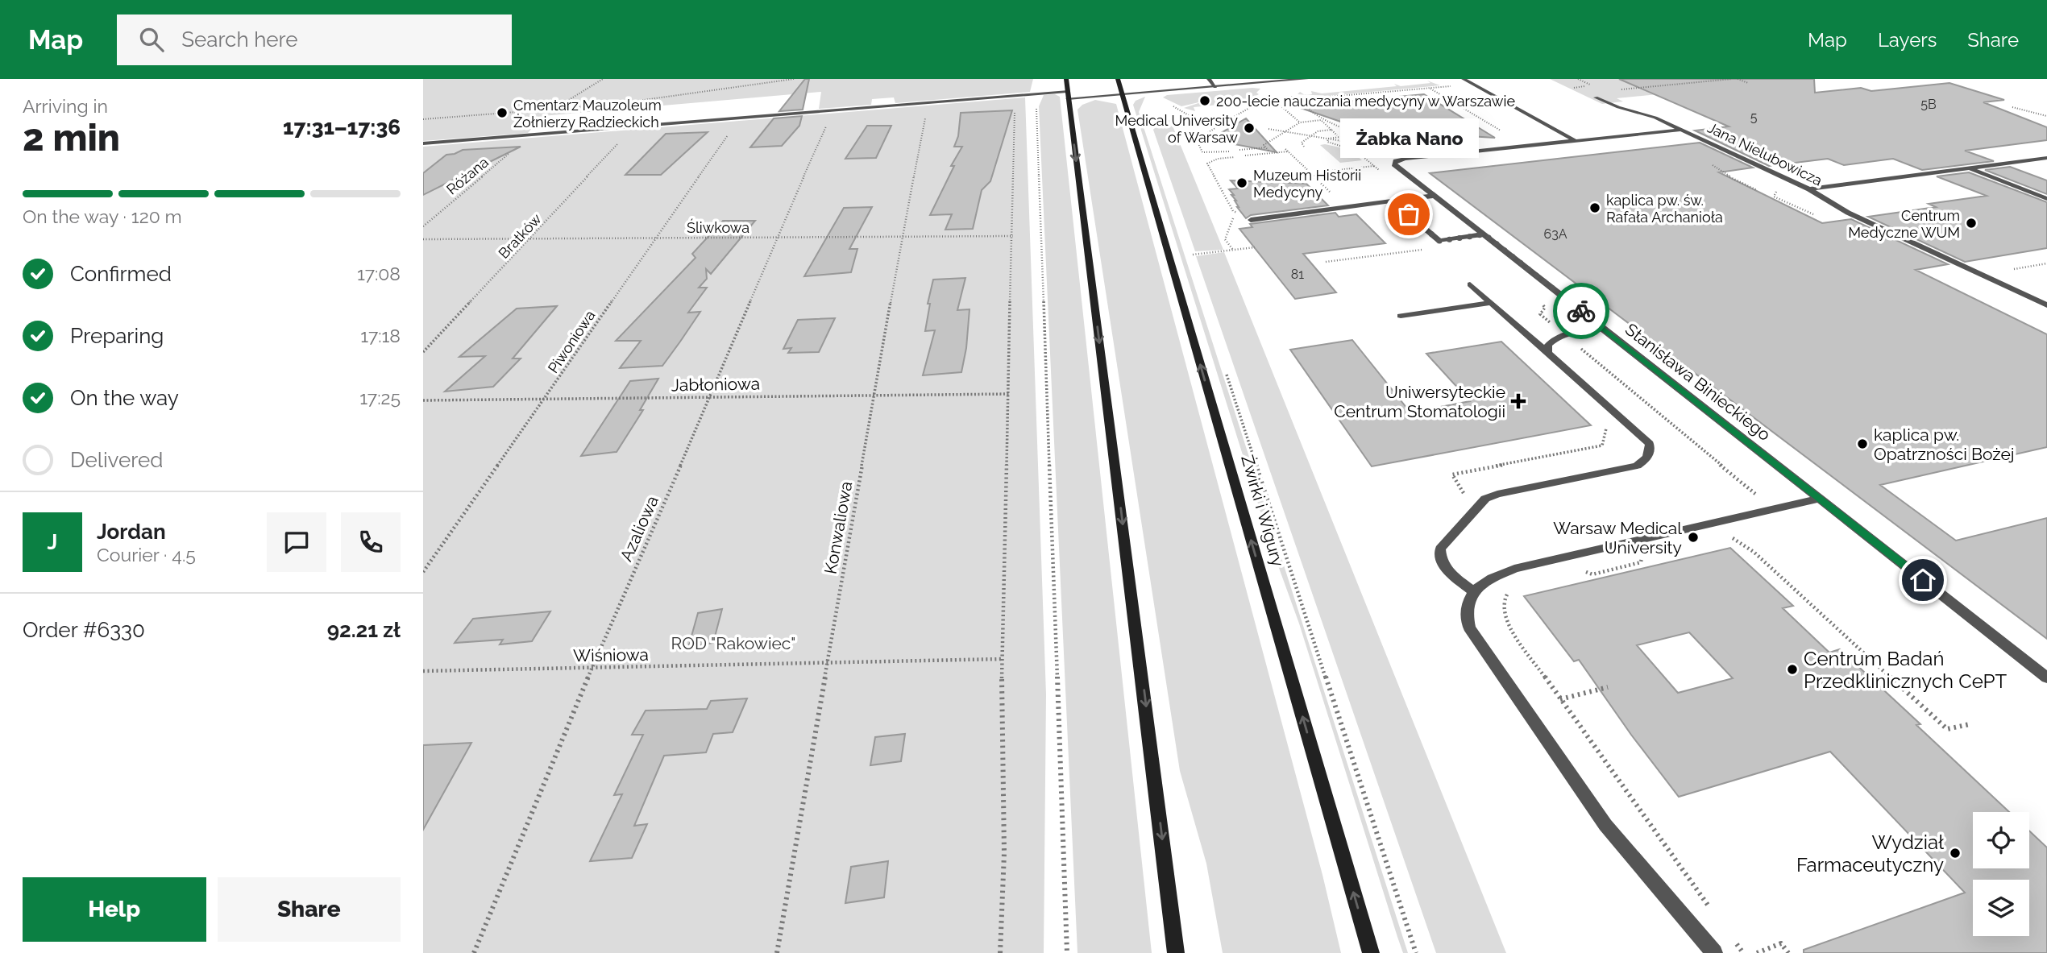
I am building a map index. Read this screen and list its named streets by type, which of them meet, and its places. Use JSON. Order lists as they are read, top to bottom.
{
  "streets": {
    "main road": ["Żwirki i Wigury"],
    "street": ["Jana Nielubowicza", "Stanisława Binieckiego"],
    "path": [
      "Różana",
      "Śliwkowa",
      "Bratków",
      "Piwoniowa",
      "Jabłoniowa",
      "Konwaliowa",
      "Azaliowa",
      "Wiśniowa"
    ]
  },
  "crossings": [
    ["Jana Nielubowicza", "Stanisława Binieckiego"],
    ["Śliwkowa", "Bratków"],
    ["Śliwkowa", "Piwoniowa"],
    ["Śliwkowa", "Konwaliowa"],
    ["Śliwkowa", "Azaliowa"],
    ["Piwoniowa", "Jabłoniowa"],
    ["Jabłoniowa", "Konwaliowa"],
    ["Jabłoniowa", "Azaliowa"],
    ["Konwaliowa", "Wiśniowa"],
    ["Azaliowa", "Wiśniowa"]
  ],
  "parks": ["ROD \"Rakowiec\""],
  "places": {
    "other": [
      "200-lecie nauczania medycyny w Warszawie",
      "Cmentarz Mauzoleum Żołnierzy Radzieckich",
      "Medical University of Warsaw",
      "Muzeum Historii Medycyny",
      "kaplica pw. św. Rafała Archanioła",
      "Żabka Nano",
      "Centrum Medyczne WUM",
      "kaplica pw. Opatrzności Bożej",
      "Warsaw Medical University",
      "Centrum Badań Przedklinicznych CePT",
      "Wydział Farmaceutyczny"
    ],
    "health": ["Uniwersyteckie Centrum Stomatologii"]
  },
  "house_numbers": [
    "5B",
    "5",
    "63A",
    "81"
  ],
  "page": {
    "header": "Map",
    "search": "Search here",
    "nav": ["Map", "Layers", "Share"],
    "heading": ["2 min", "Arriving in", "17:31–17:36"],
    "panel": [
      "Jordan",
      "Courier · 4.5",
      "Order #6330",
      "92.21 zł"
    ],
    "bubble": "Żabka Nano",
    "bar": "On the way · 120 m",
    "list": [
      ["Confirmed", "17:08"],
      ["Preparing", "17:18"],
      ["On the way", "17:25"],
      "Delivered"
    ],
    "round": "J",
    "buttons": ["Help", "Share"]
  }
}
